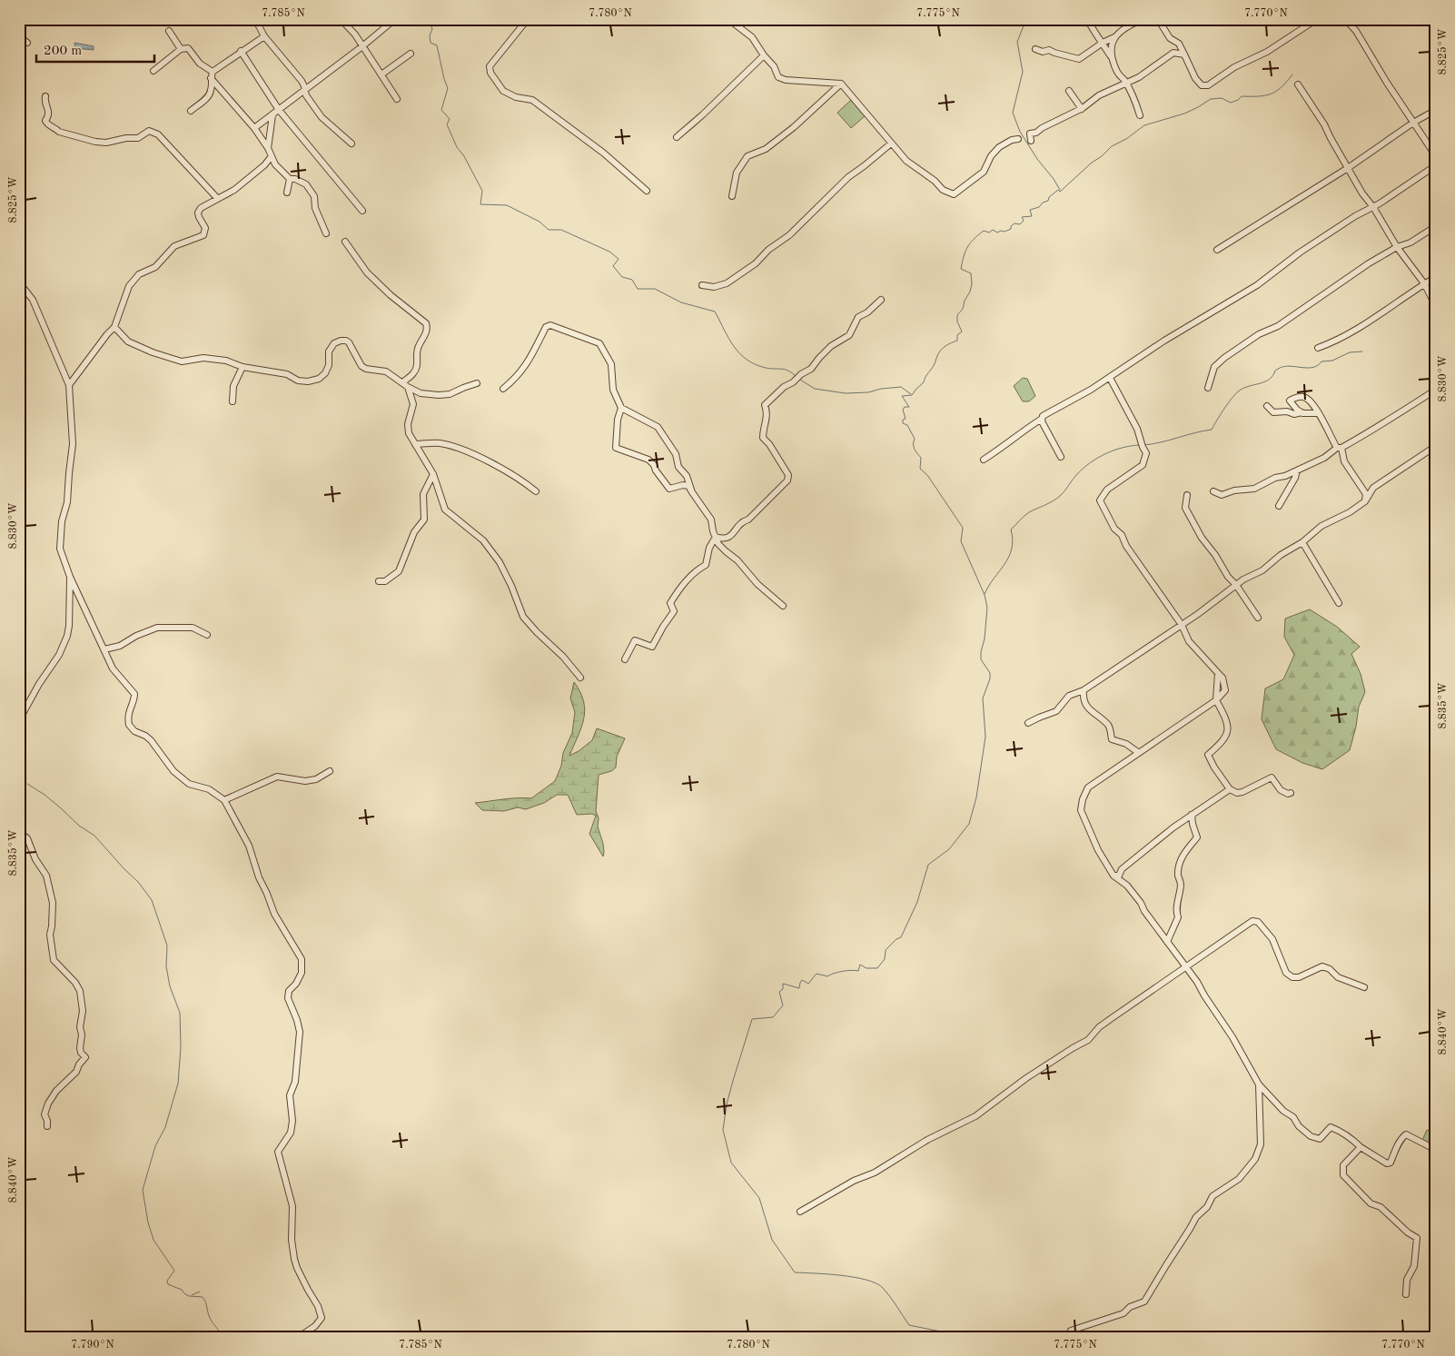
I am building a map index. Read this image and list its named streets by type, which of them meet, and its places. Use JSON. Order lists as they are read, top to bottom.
{
  "scale_bar": "200 m",
  "coordinates": [
    "7.785°N",
    "7.780°N",
    "7.775°N",
    "7.770°N",
    "8.825°W",
    "8.830°W",
    "8.835°W",
    "8.840°W",
    "7.790°N"
  ]
}
